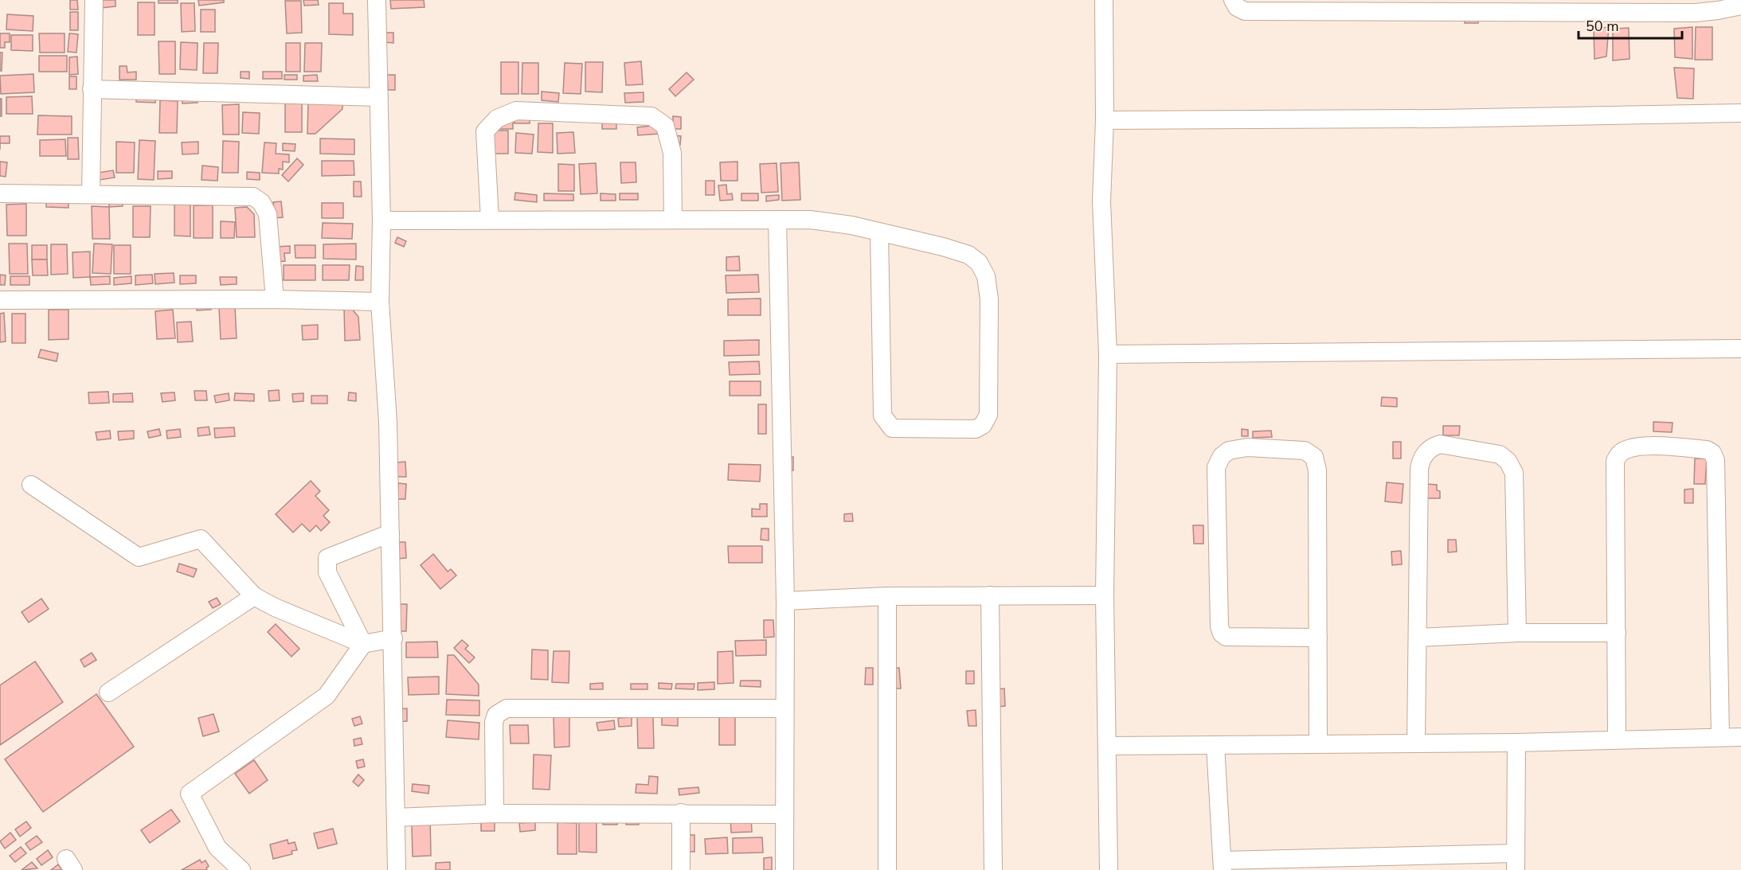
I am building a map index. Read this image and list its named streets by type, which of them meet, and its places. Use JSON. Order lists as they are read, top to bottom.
{
  "scale_bar": "50 m"
}
